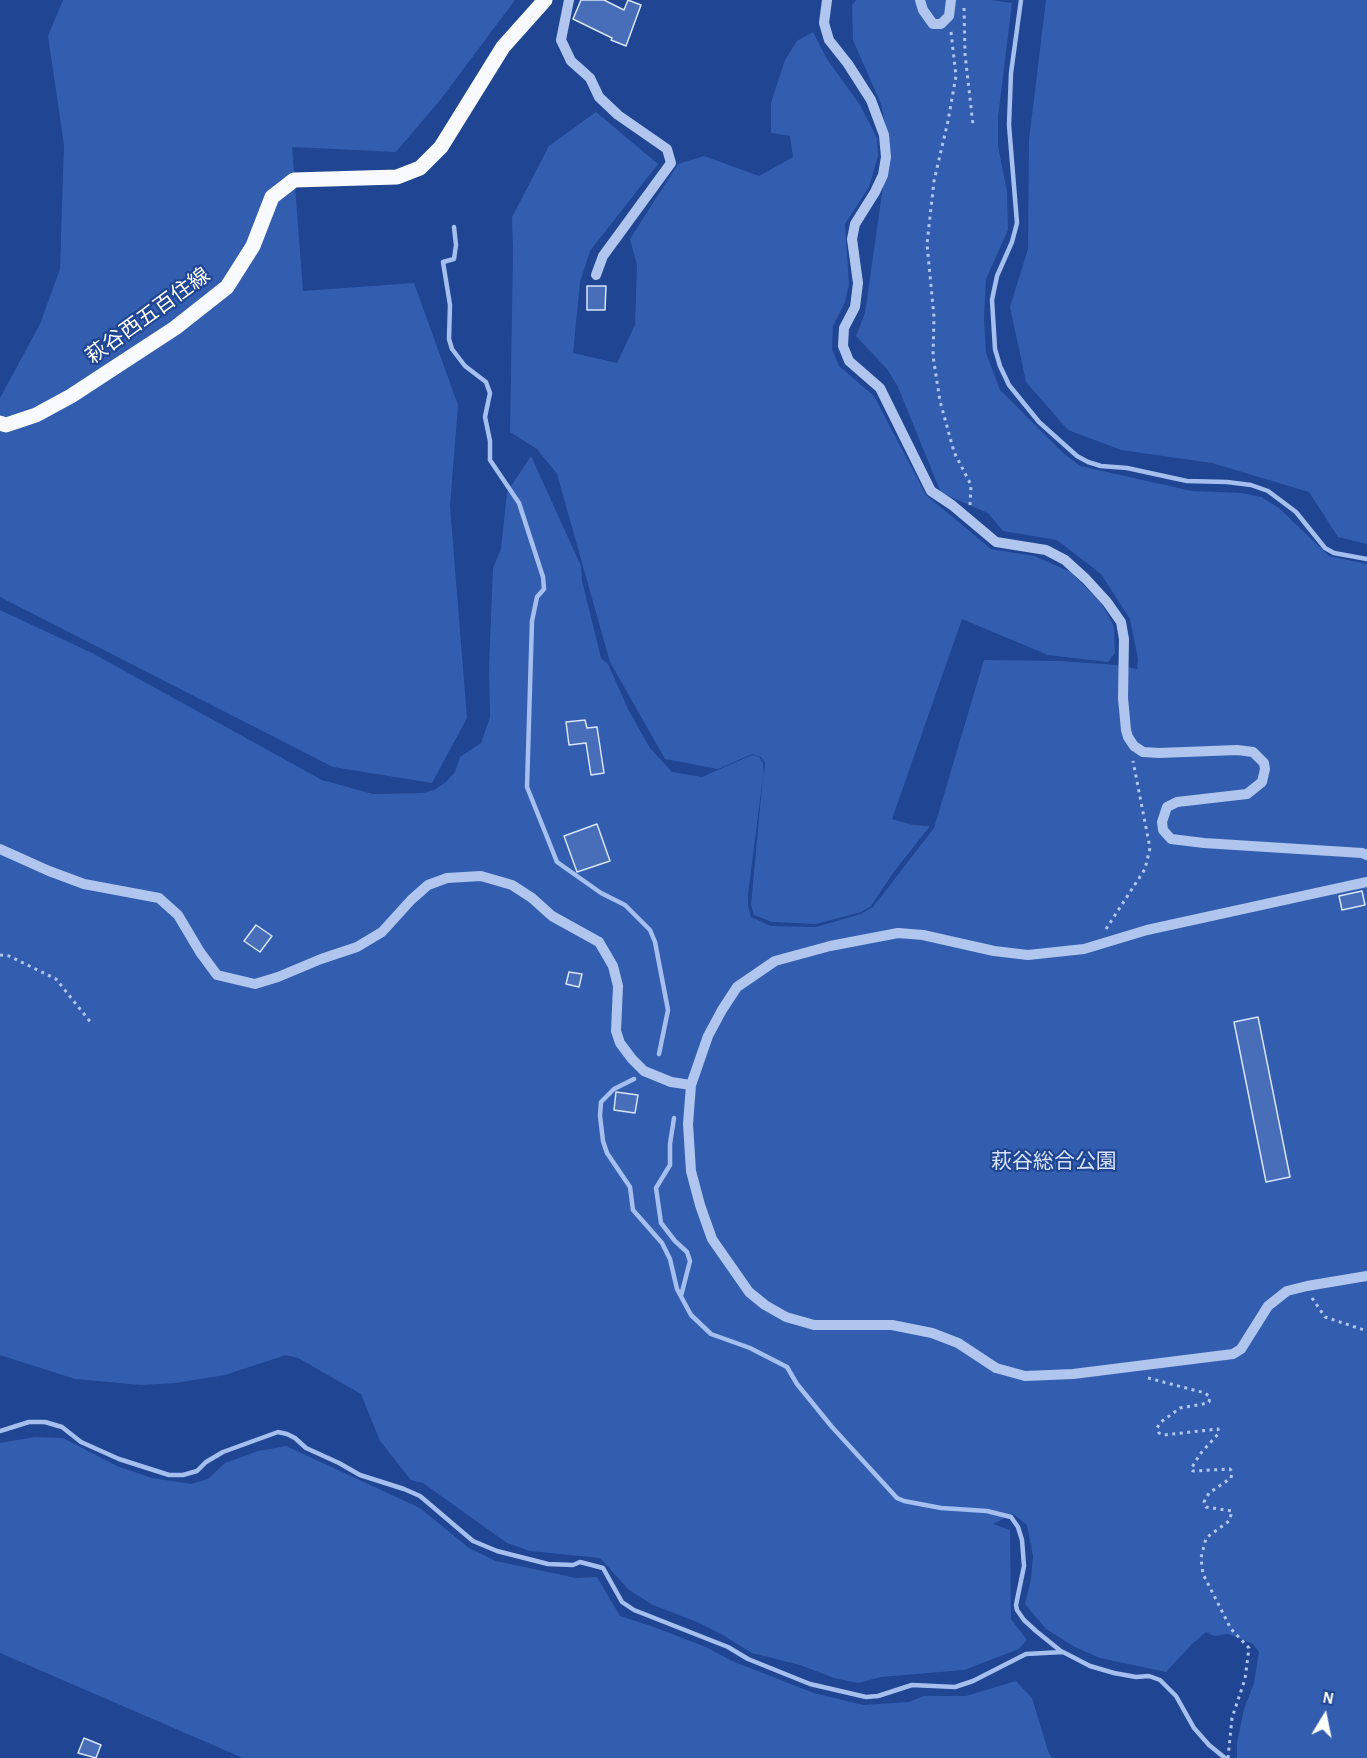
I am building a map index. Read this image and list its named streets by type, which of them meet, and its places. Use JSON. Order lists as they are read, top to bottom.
{
  "streets": {
    "main road": ["萩谷西五百住線"]
  },
  "parks": ["萩谷総合公園"],
  "north": "top"
}
